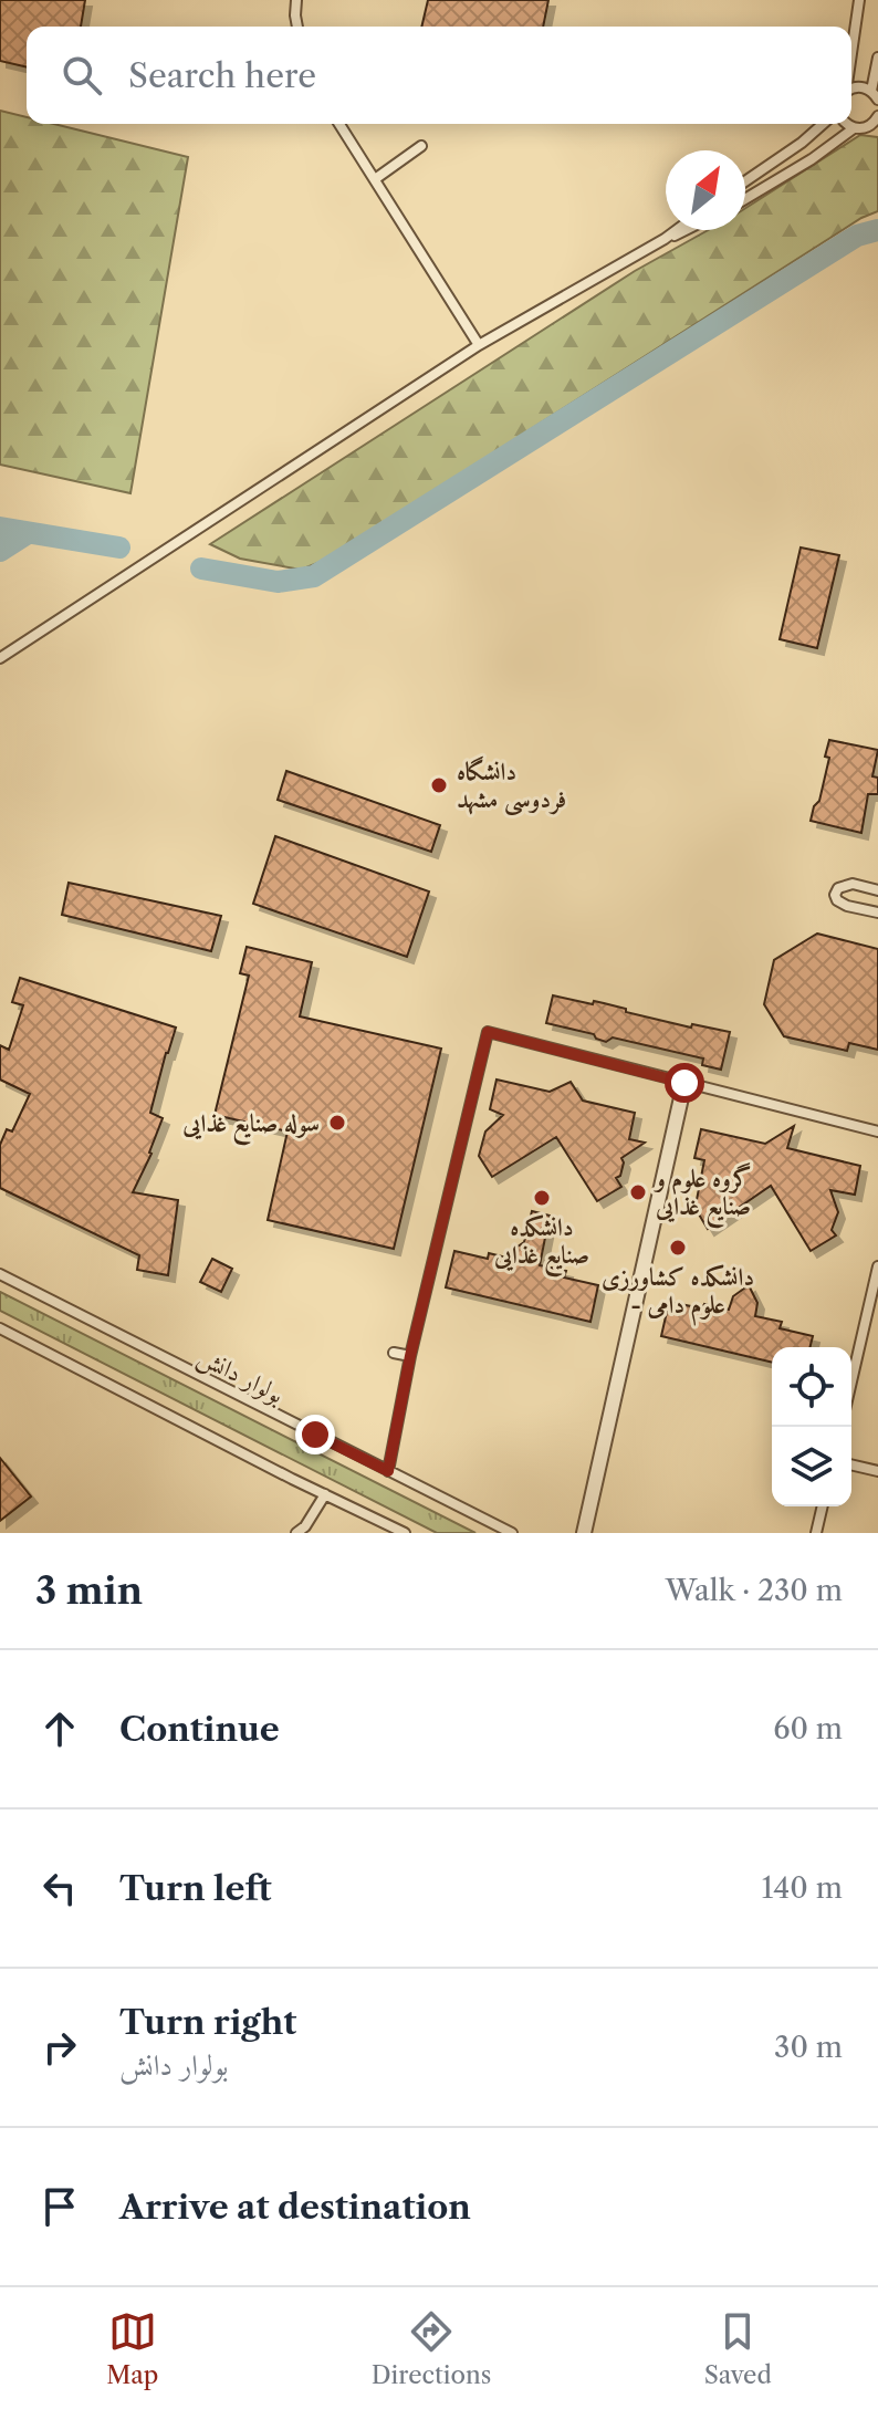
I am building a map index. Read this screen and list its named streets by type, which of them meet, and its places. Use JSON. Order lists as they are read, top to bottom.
{
  "streets": {
    "lane": ["بولوار دانش"]
  },
  "places": [
    "دانشگاه فردوسی مشهد",
    "سوله صنایع غذایی",
    "گروه علوم و صنایع غذایی",
    "دانشکده صنایع غذایی",
    "دانشکده کشاورزی - علوم دامی"
  ],
  "north": "top right",
  "page": {
    "search": "Search here",
    "heading": ["3 min", "Walk · 230 m"],
    "list": [
      ["Continue", "60 m"],
      ["Turn left", "140 m"],
      ["Turn right", "بولوار دانش", "30 m"],
      "Arrive at destination"
    ],
    "nav": ["Map", "Directions", "Saved"]
  }
}
